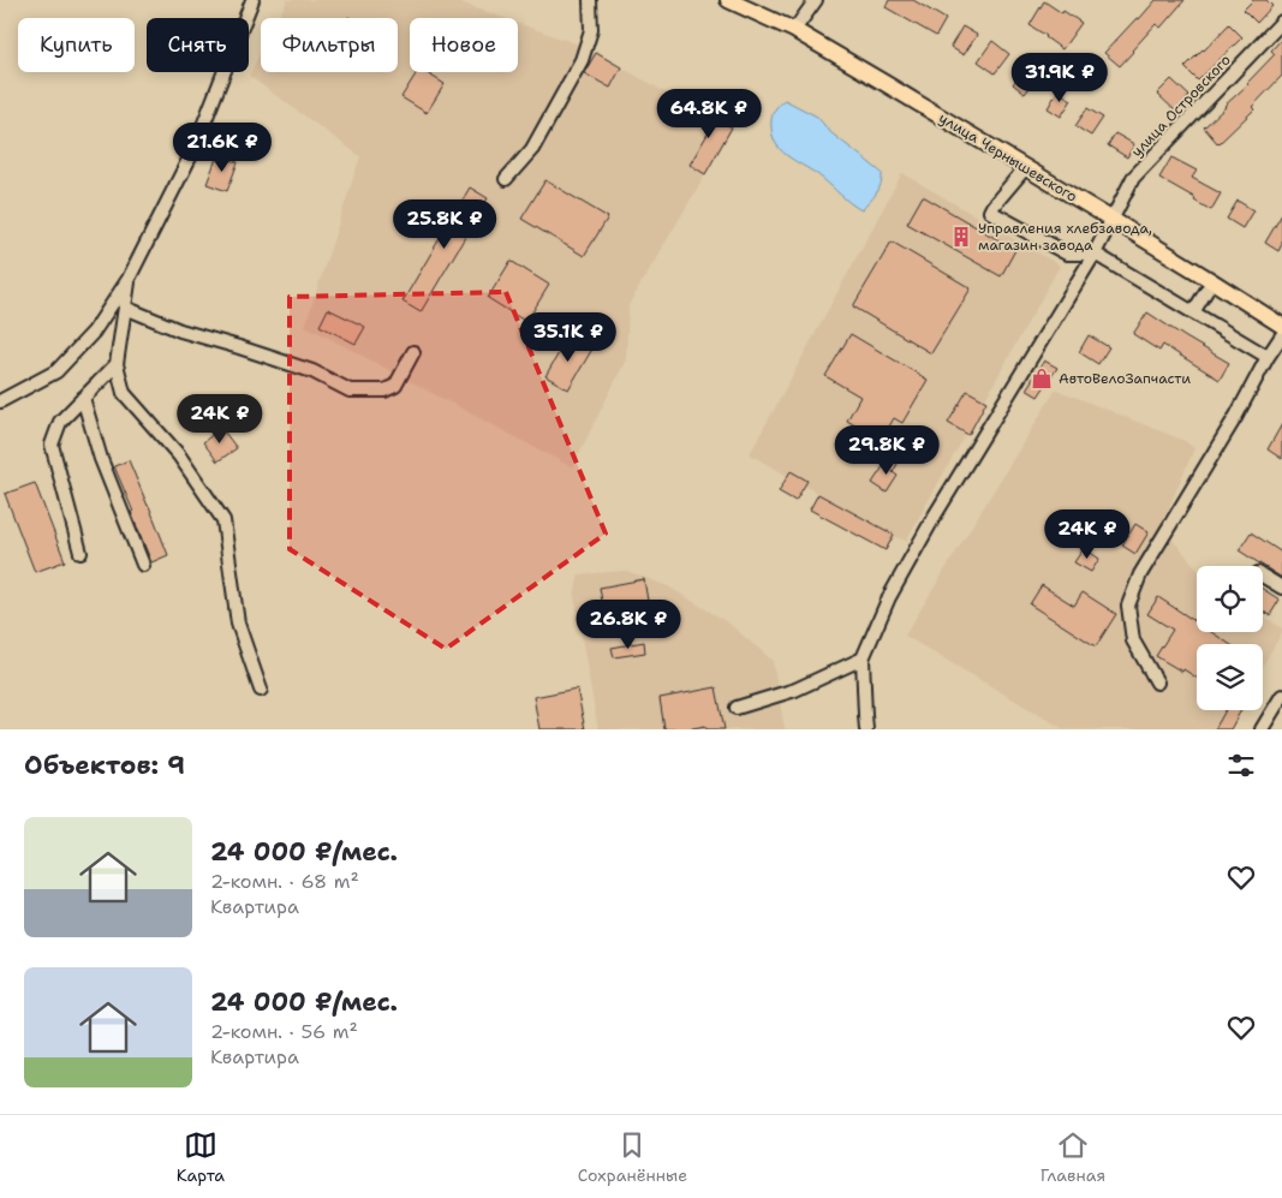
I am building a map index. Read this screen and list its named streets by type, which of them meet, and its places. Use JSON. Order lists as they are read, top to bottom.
{
  "streets": {
    "main road": ["улица Чернышевского"],
    "street": ["улица Островского"]
  },
  "crossings": [
    ["улица Островского", "улица Чернышевского"]
  ],
  "places": {
    "building": ["Управления хлебзавода, магазин завода"],
    "shop": ["АвтоВелоЗапчасти"]
  },
  "page": {
    "chip": [
      "Купить",
      "Снять",
      "Фильтры",
      "Новое"
    ],
    "price": [
      "31.9K ₽",
      "64.8K ₽",
      "21.6K ₽",
      "25.8K ₽",
      "35.1K ₽",
      "24K ₽",
      "29.8K ₽",
      "24K ₽",
      "26.8K ₽"
    ],
    "heading": "Объектов: 9",
    "list": [
      {
        "name": "24 000 ₽/мес.",
        "note": "2-комн. · 68 m² · Квартира"
      },
      {
        "name": "24 000 ₽/мес.",
        "note": "2-комн. · 56 m² · Квартира"
      }
    ],
    "tabs": ["Карта", "Сохранённые", "Главная"]
  }
}
